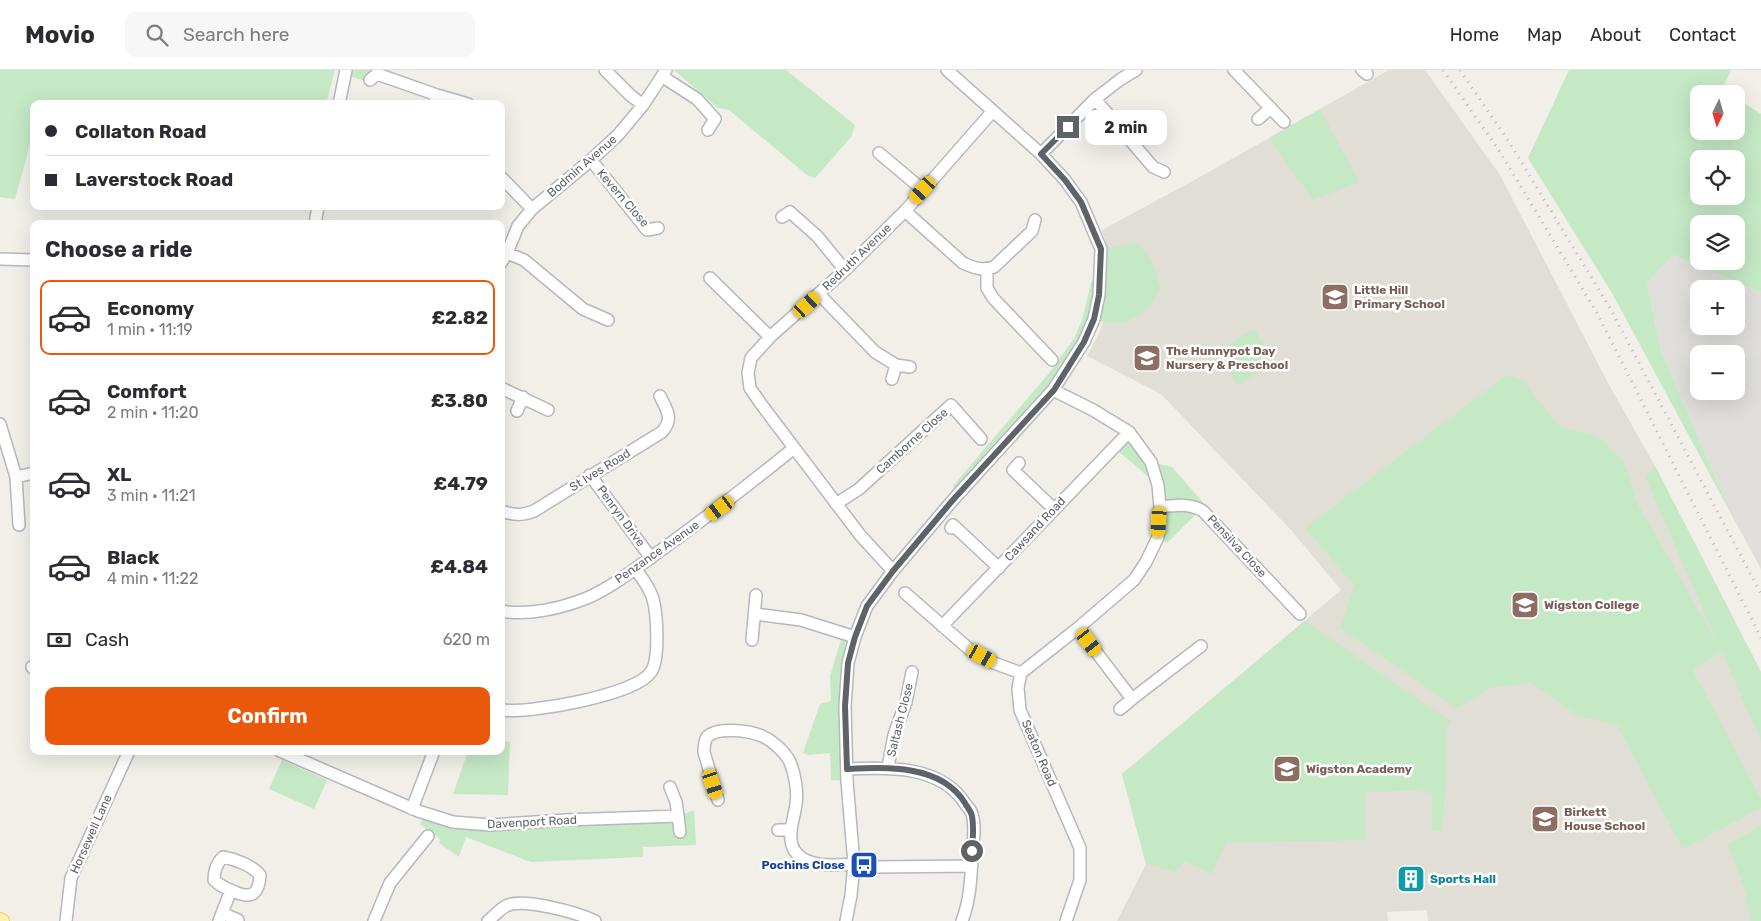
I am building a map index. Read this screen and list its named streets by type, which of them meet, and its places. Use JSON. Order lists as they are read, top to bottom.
{
  "streets": {
    "street": [
      "Bodmin Avenue",
      "Kevern Close",
      "Redruth Avenue",
      "Camborne Close",
      "St Ives Road",
      "Penryn Drive",
      "Cawsand Road",
      "Pensilva Close",
      "Penzance Avenue",
      "Saltash Close",
      "Seaton Road",
      "Davenport Road",
      "Horsewell Lane"
    ]
  },
  "crossings": [
    ["Bodmin Avenue", "Kevern Close"],
    ["Redruth Avenue", "Camborne Close"],
    ["Redruth Avenue", "Penzance Avenue"],
    ["St Ives Road", "Penryn Drive"],
    ["Penryn Drive", "Penzance Avenue"]
  ],
  "places": {
    "school or university": [
      "Little Hill Primary School",
      "The Hunnypot Day Nursery & Preschool",
      "Wigston College",
      "Wigston Academy",
      "Birkett House School"
    ],
    "bus stop": ["Pochins Close"],
    "building": ["Sports Hall"]
  },
  "north": "bottom",
  "page": {
    "header": "Movio",
    "search": "Search here",
    "nav": [
      "Home",
      "Map",
      "About",
      "Contact"
    ],
    "map_buttons": ["+", "−"],
    "banner": ["Collaton Road", "Laverstock Road"],
    "bubble": "2 min",
    "heading": "Choose a ride",
    "list": [
      {
        "name": "Economy",
        "note": "1 min · 11:19",
        "value": "£2.82"
      },
      {
        "name": "Comfort",
        "note": "2 min · 11:20",
        "value": "£3.80"
      },
      {
        "name": "XL",
        "note": "3 min · 11:21",
        "value": "£4.79"
      },
      {
        "name": "Black",
        "note": "4 min · 11:22",
        "value": "£4.84"
      }
    ],
    "pay": ["Cash", "620 m"],
    "buttons": "Confirm"
  }
}
